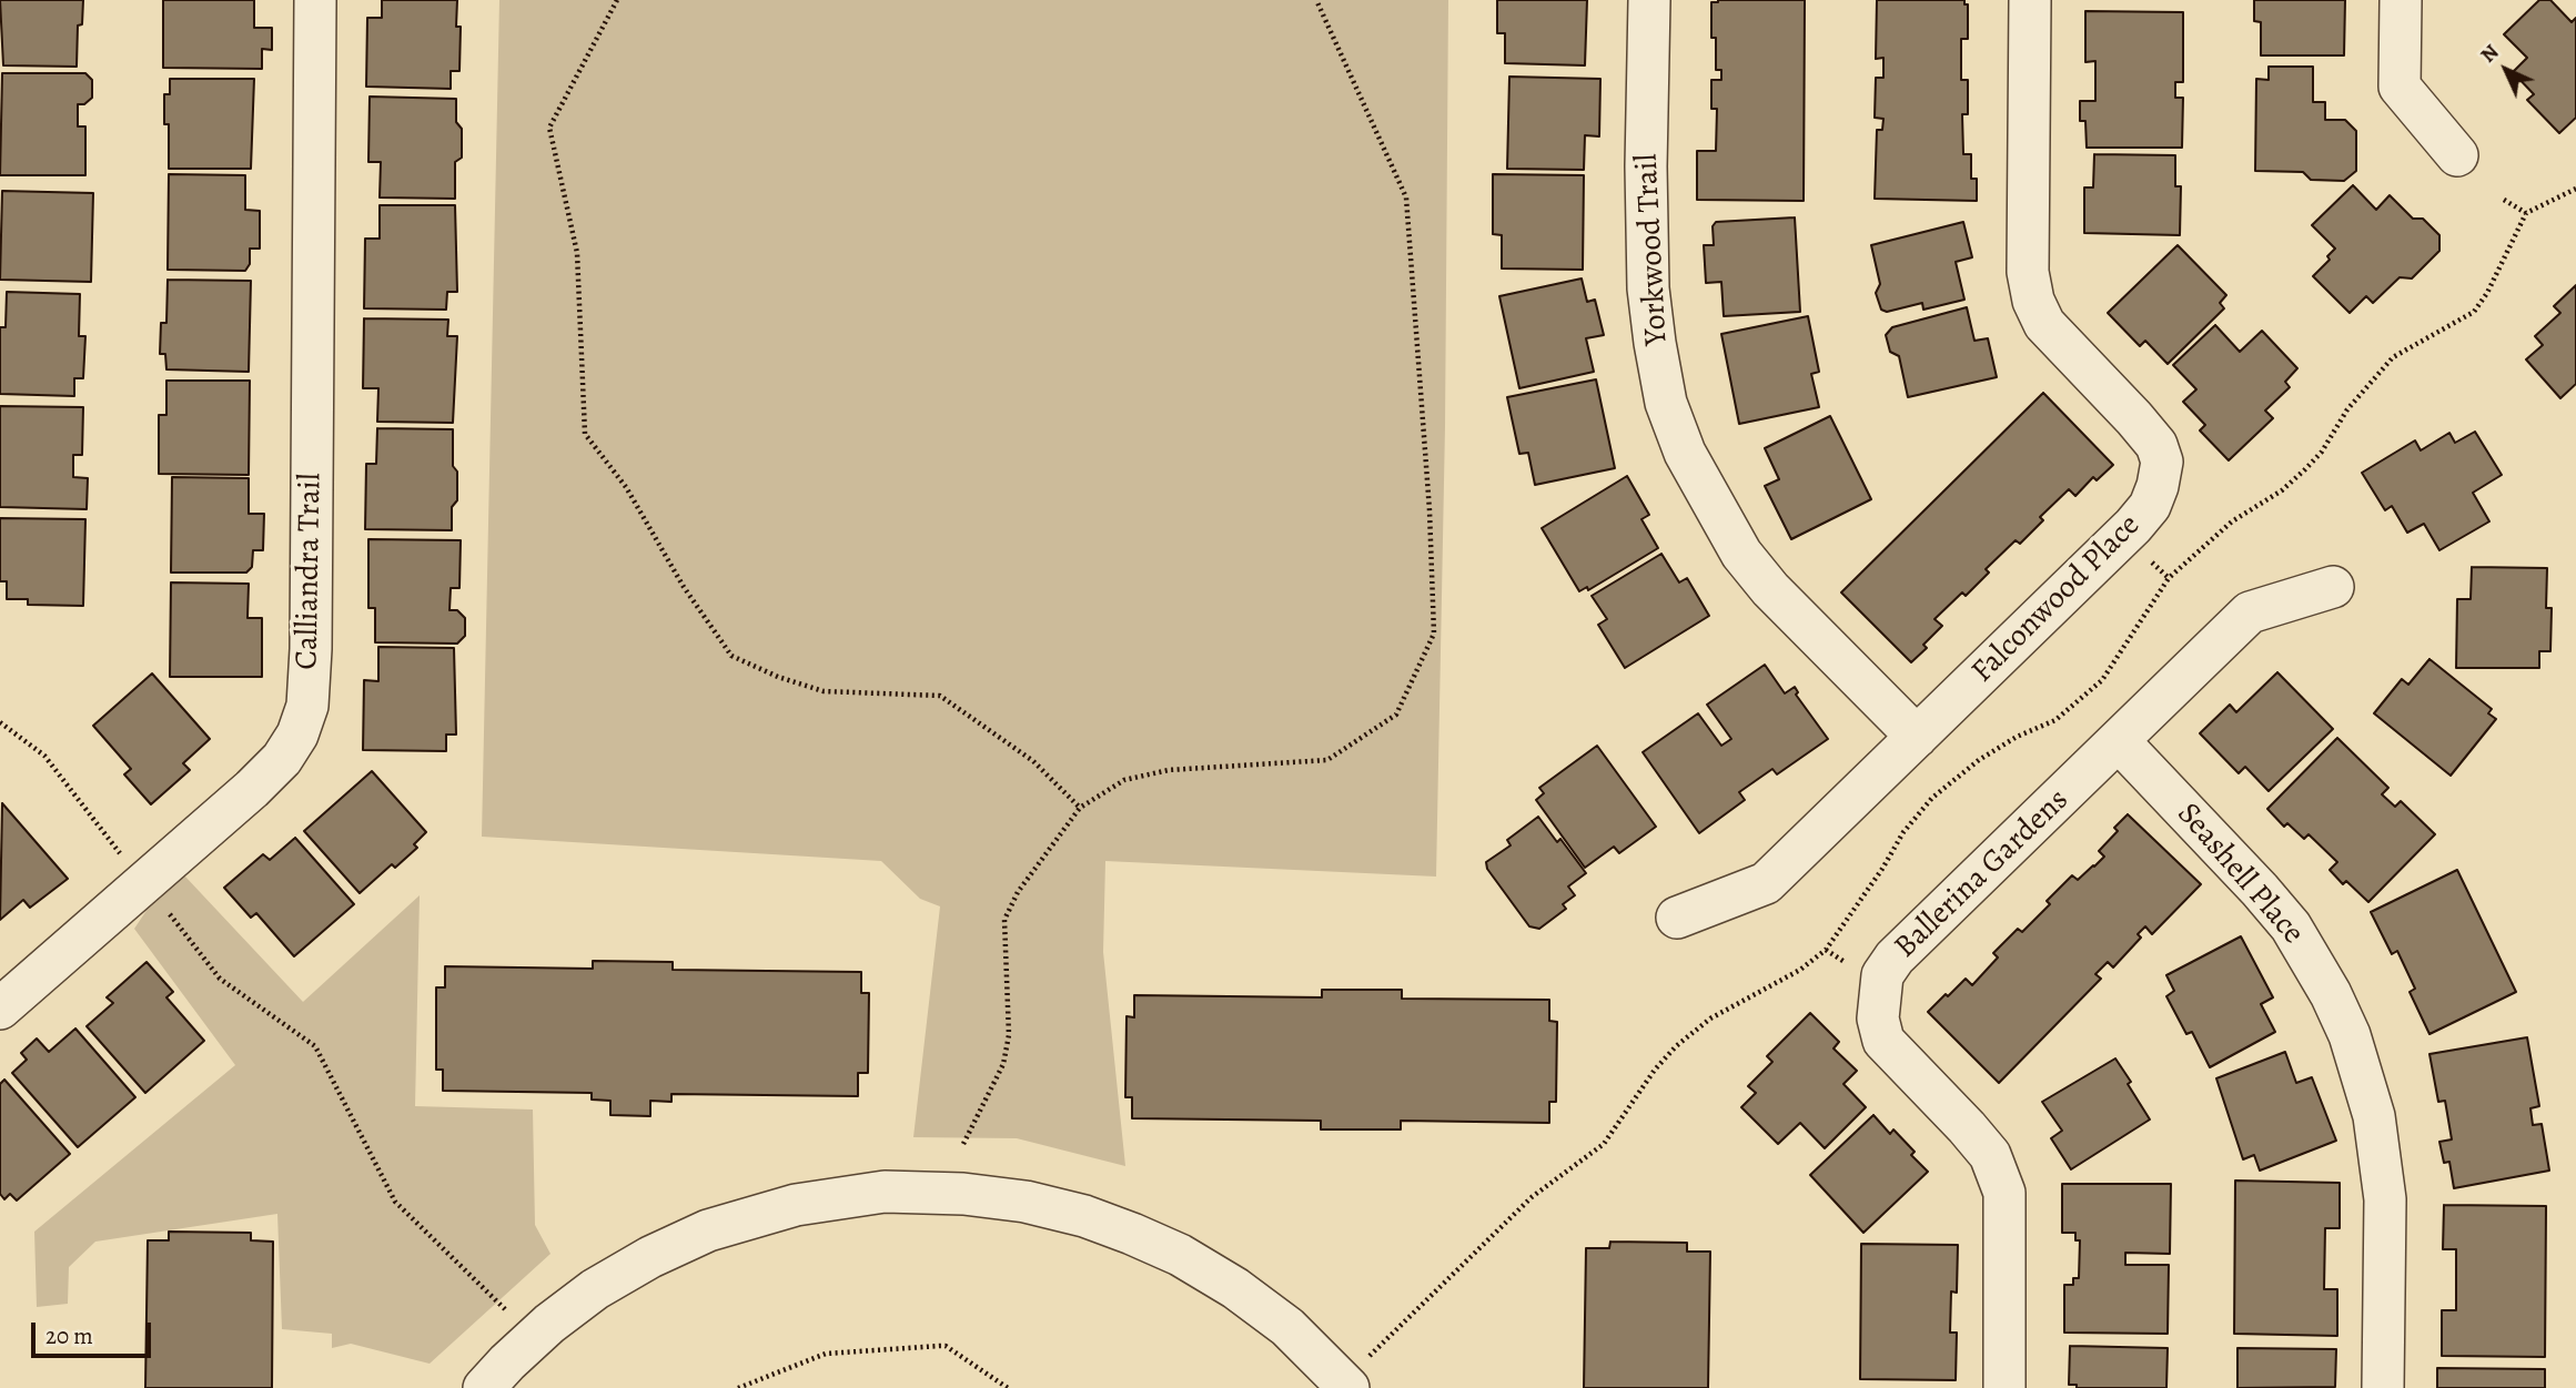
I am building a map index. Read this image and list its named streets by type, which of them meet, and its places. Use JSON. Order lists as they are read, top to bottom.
{
  "streets": {
    "street": [
      "Yorkwood Trail",
      "Calliandra Trail",
      "Falconwood Place",
      "Ballerina Gardens",
      "Seashell Place"
    ]
  },
  "crossings": [
    ["Yorkwood Trail", "Falconwood Place"],
    ["Ballerina Gardens", "Seashell Place"]
  ],
  "scale_bar": "20 m",
  "north": "top left"
}
